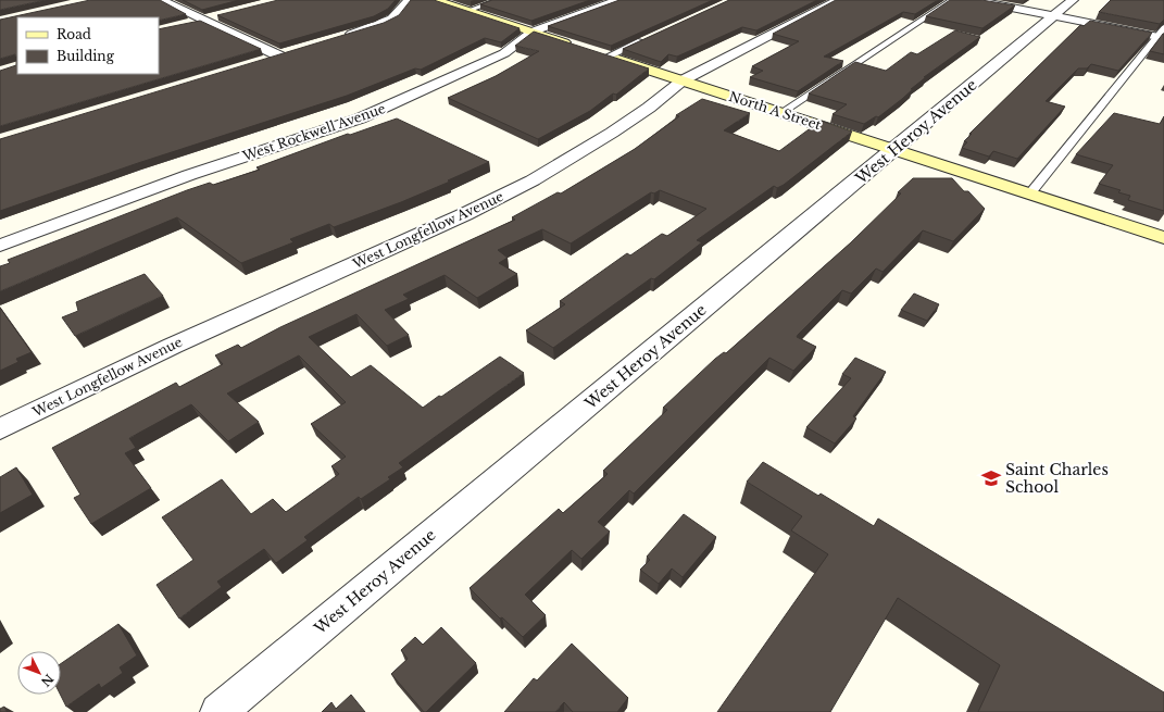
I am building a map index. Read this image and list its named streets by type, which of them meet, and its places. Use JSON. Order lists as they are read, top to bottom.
{
  "streets": {
    "street": [
      "North A Street",
      "West Heroy Avenue",
      "West Rockwell Avenue",
      "West Longfellow Avenue"
    ]
  },
  "crossings": [
    ["North A Street", "West Heroy Avenue"],
    ["North A Street", "West Longfellow Avenue"]
  ],
  "places": {
    "school or university": ["Saint Charles School"]
  },
  "legend": ["Road", "Building"],
  "north": "bottom right"
}
